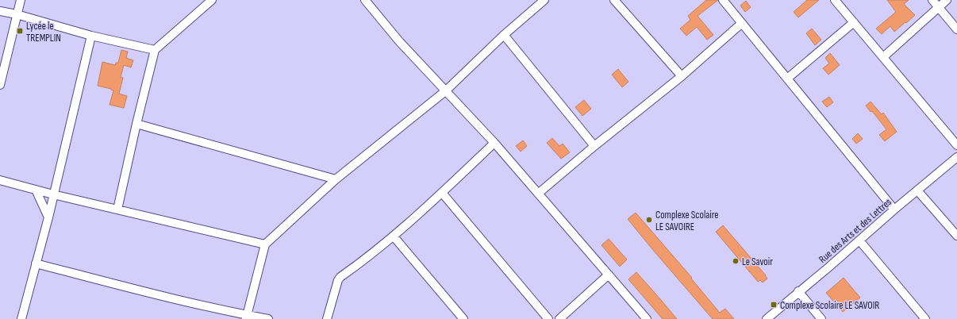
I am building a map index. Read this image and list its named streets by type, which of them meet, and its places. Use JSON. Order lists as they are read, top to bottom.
{
  "streets": {
    "street": ["Rue des Arts et des Lettres"]
  },
  "places": {
    "transit": ["Lycée le TREMPLIN", "Complexe Scolaire LE SAVOIR"],
    "other": ["Complexe Scolaire LE SAVOIRE", "Le Savoir"]
  }
}
